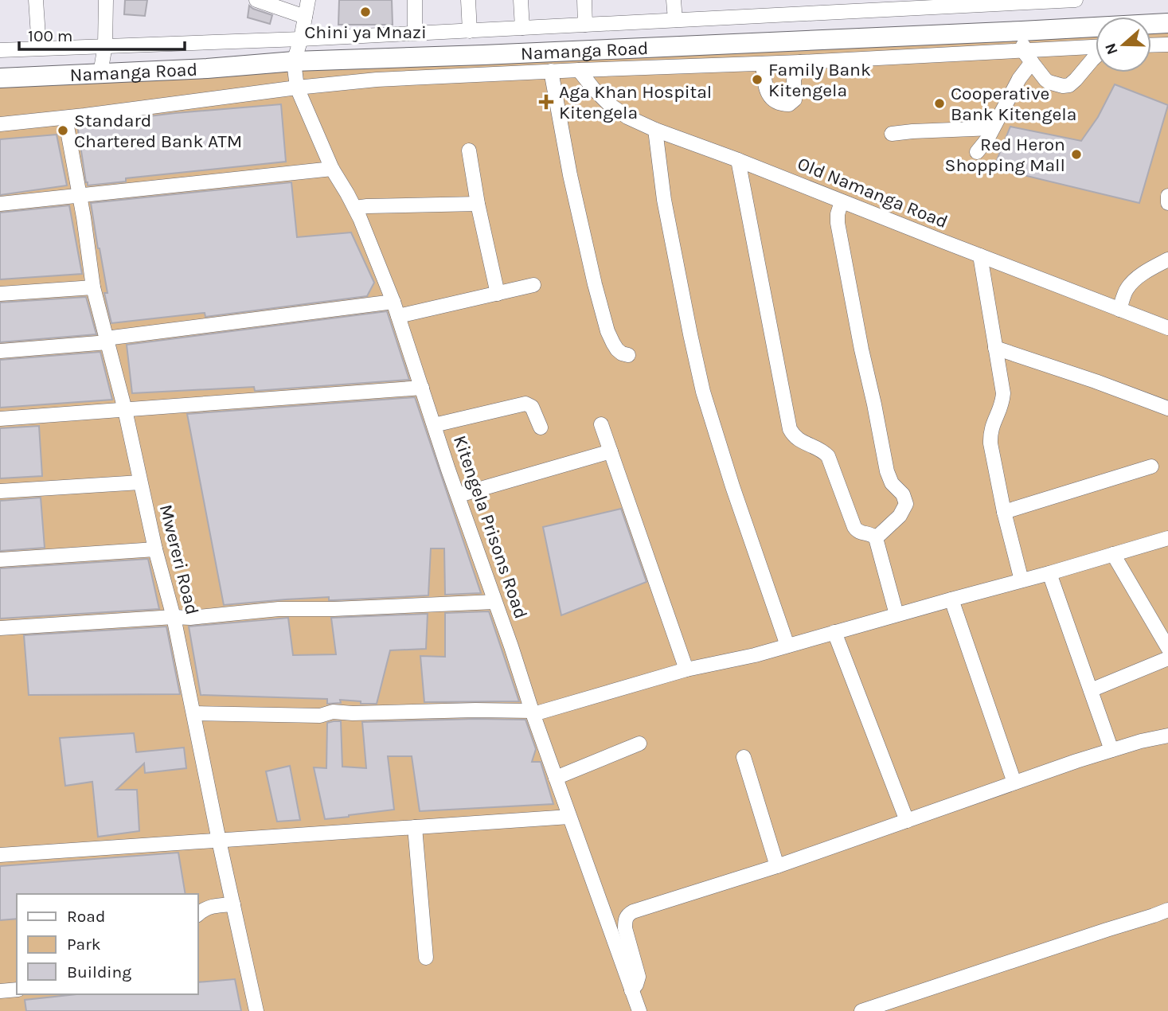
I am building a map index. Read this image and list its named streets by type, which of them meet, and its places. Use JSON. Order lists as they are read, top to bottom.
{
  "streets": {
    "highway": ["Namanga Road"],
    "street": ["Old Namanga Road", "Kitengela Prisons Road", "Mwereri Road"]
  },
  "crossings": [
    ["Namanga Road", "Kitengela Prisons Road"]
  ],
  "places": {
    "other": [
      "Chini ya Mnazi",
      "Family Bank Kitengela",
      "Cooperative Bank Kitengela",
      "Standard Chartered Bank ATM",
      "Red Heron Shopping Mall"
    ],
    "health": ["Aga Khan Hospital Kitengela"]
  },
  "legend": ["Road", "Park", "Building"],
  "scale_bar": "100 m",
  "north": "left"
}
